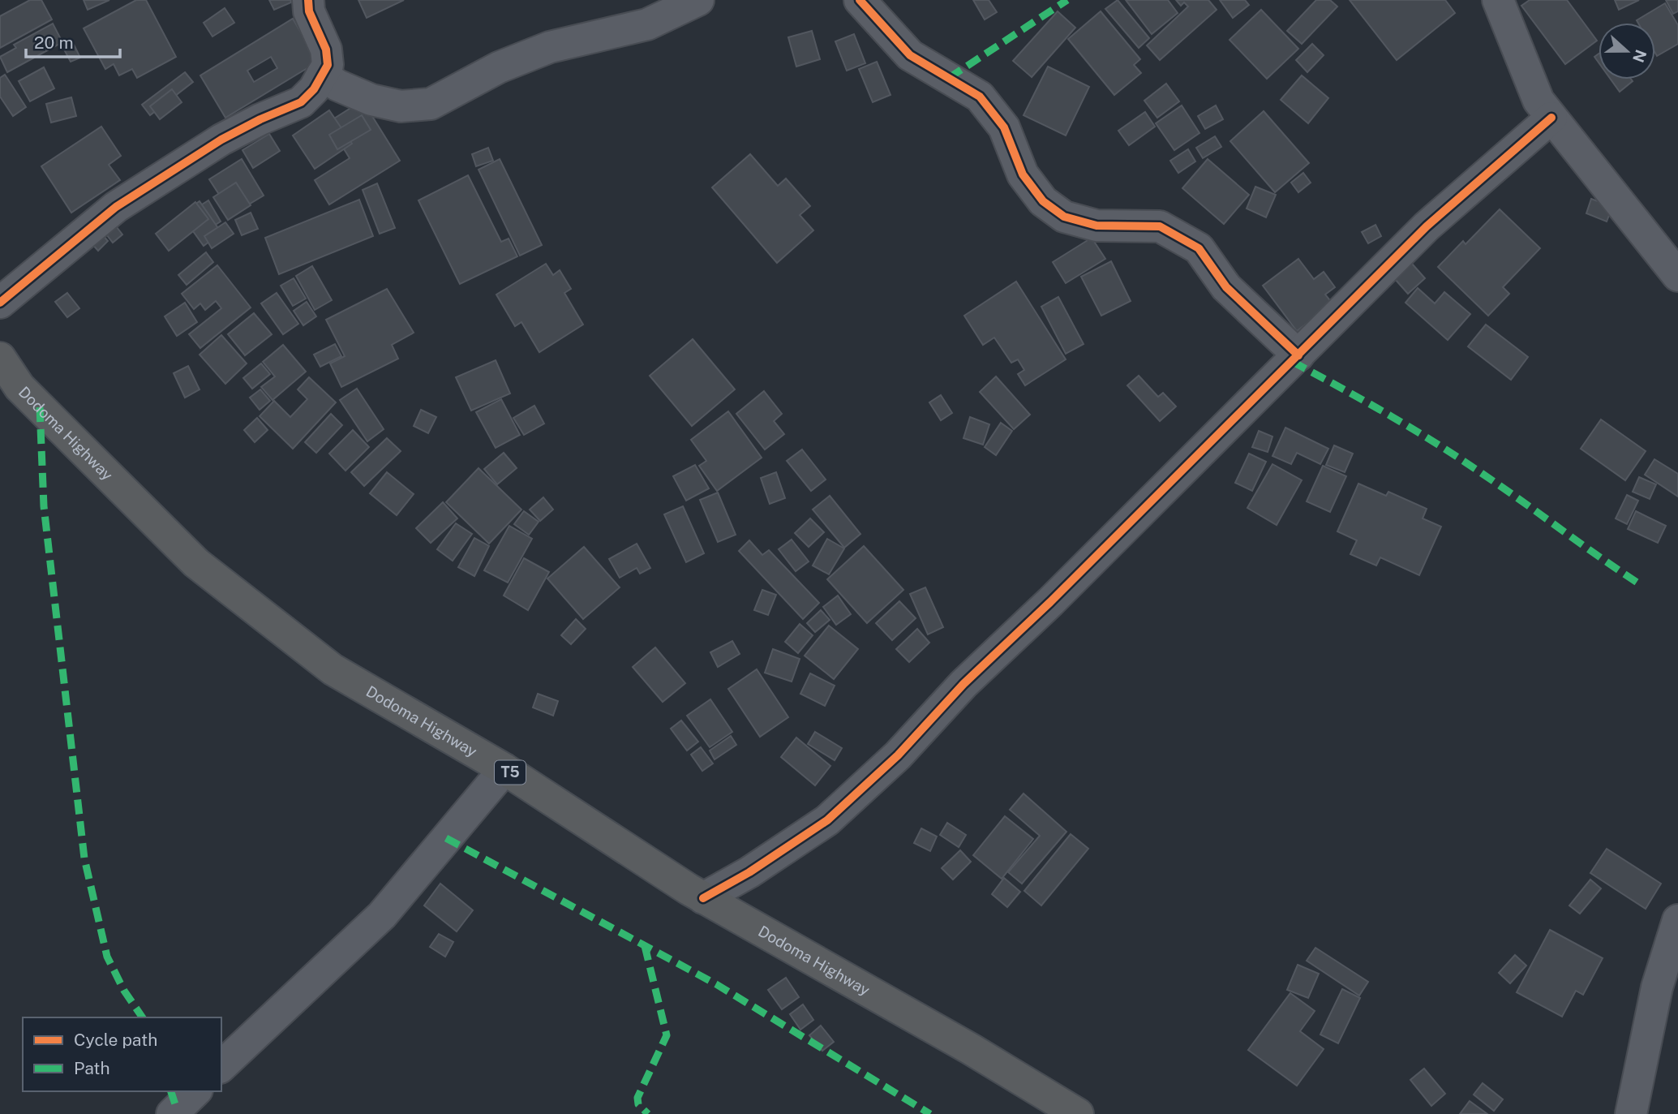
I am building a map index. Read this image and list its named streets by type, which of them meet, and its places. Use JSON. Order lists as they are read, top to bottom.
{
  "streets": {
    "highway": ["Dodoma Highway", "T5"]
  },
  "legend": ["Cycle path", "Path"],
  "scale_bar": "20 m",
  "north": "right"
}
